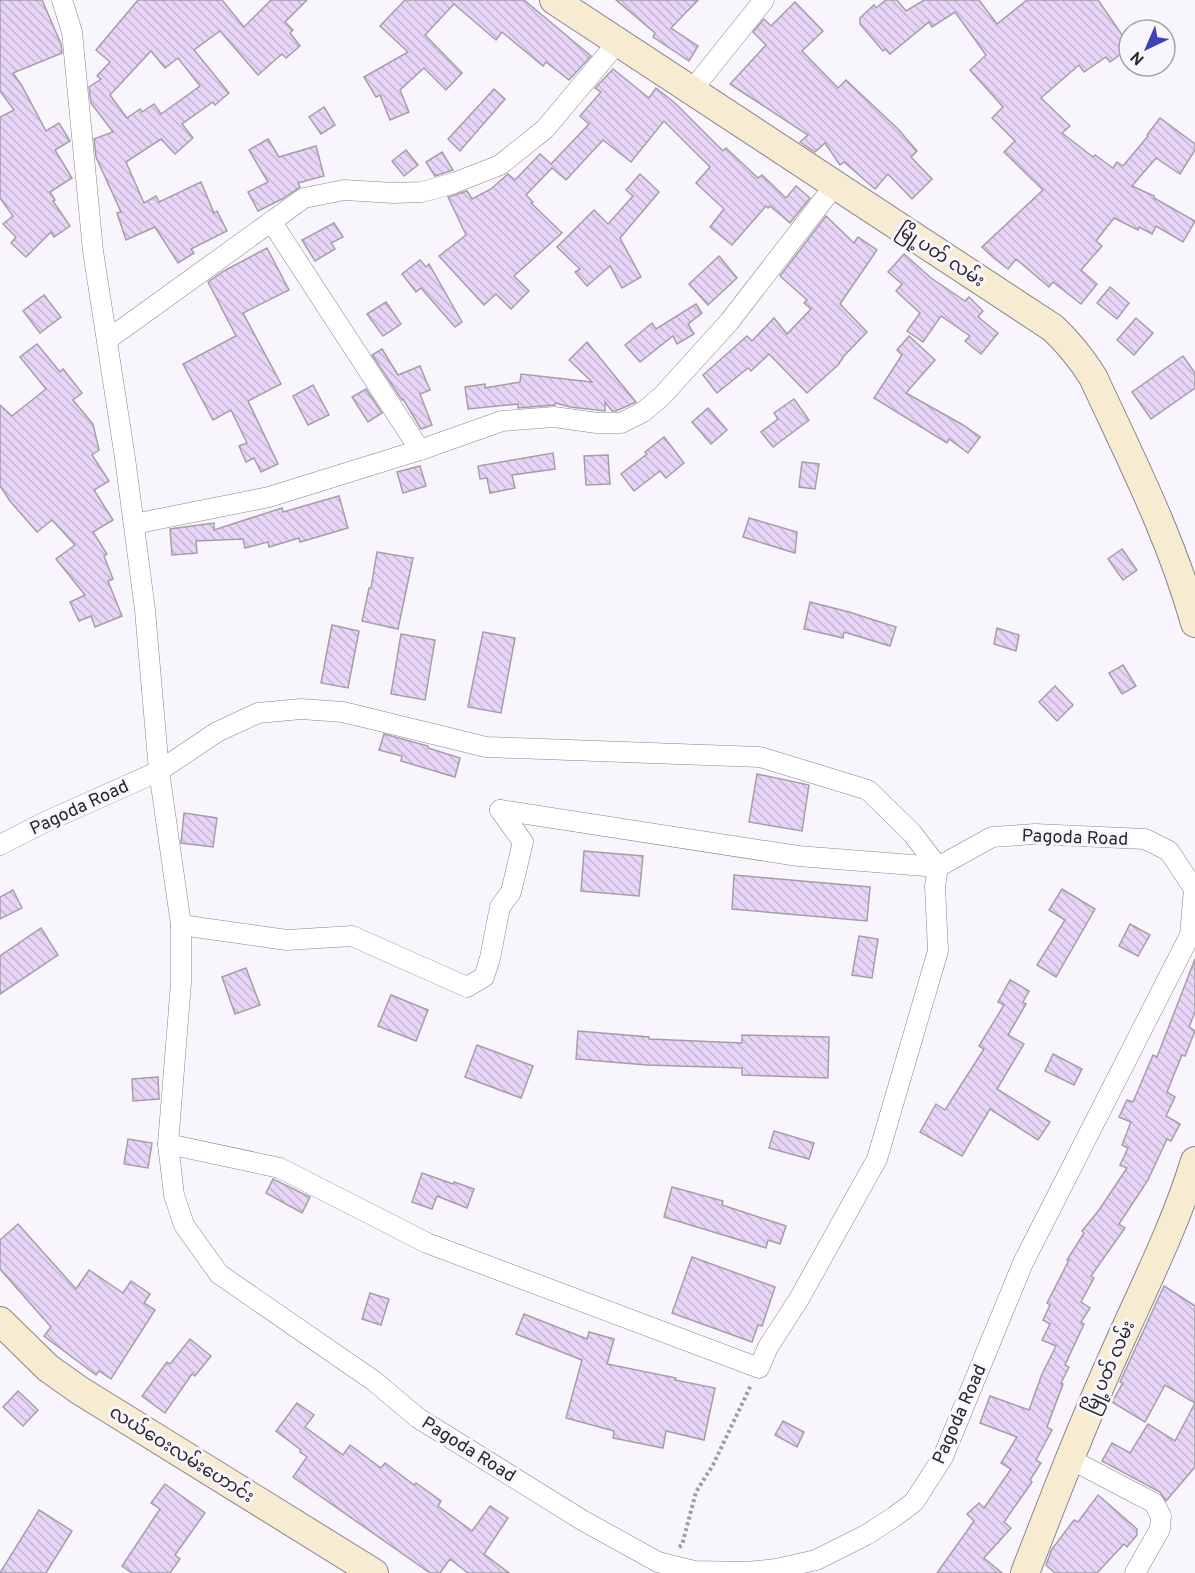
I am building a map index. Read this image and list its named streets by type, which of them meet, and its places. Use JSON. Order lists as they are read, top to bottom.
{
  "streets": {
    "street": ["မြို့ပတ် လမ်း", "Pagoda Road", "လယ်ဝေးလမ်းဟောင်း"]
  },
  "north": "bottom left"
}
